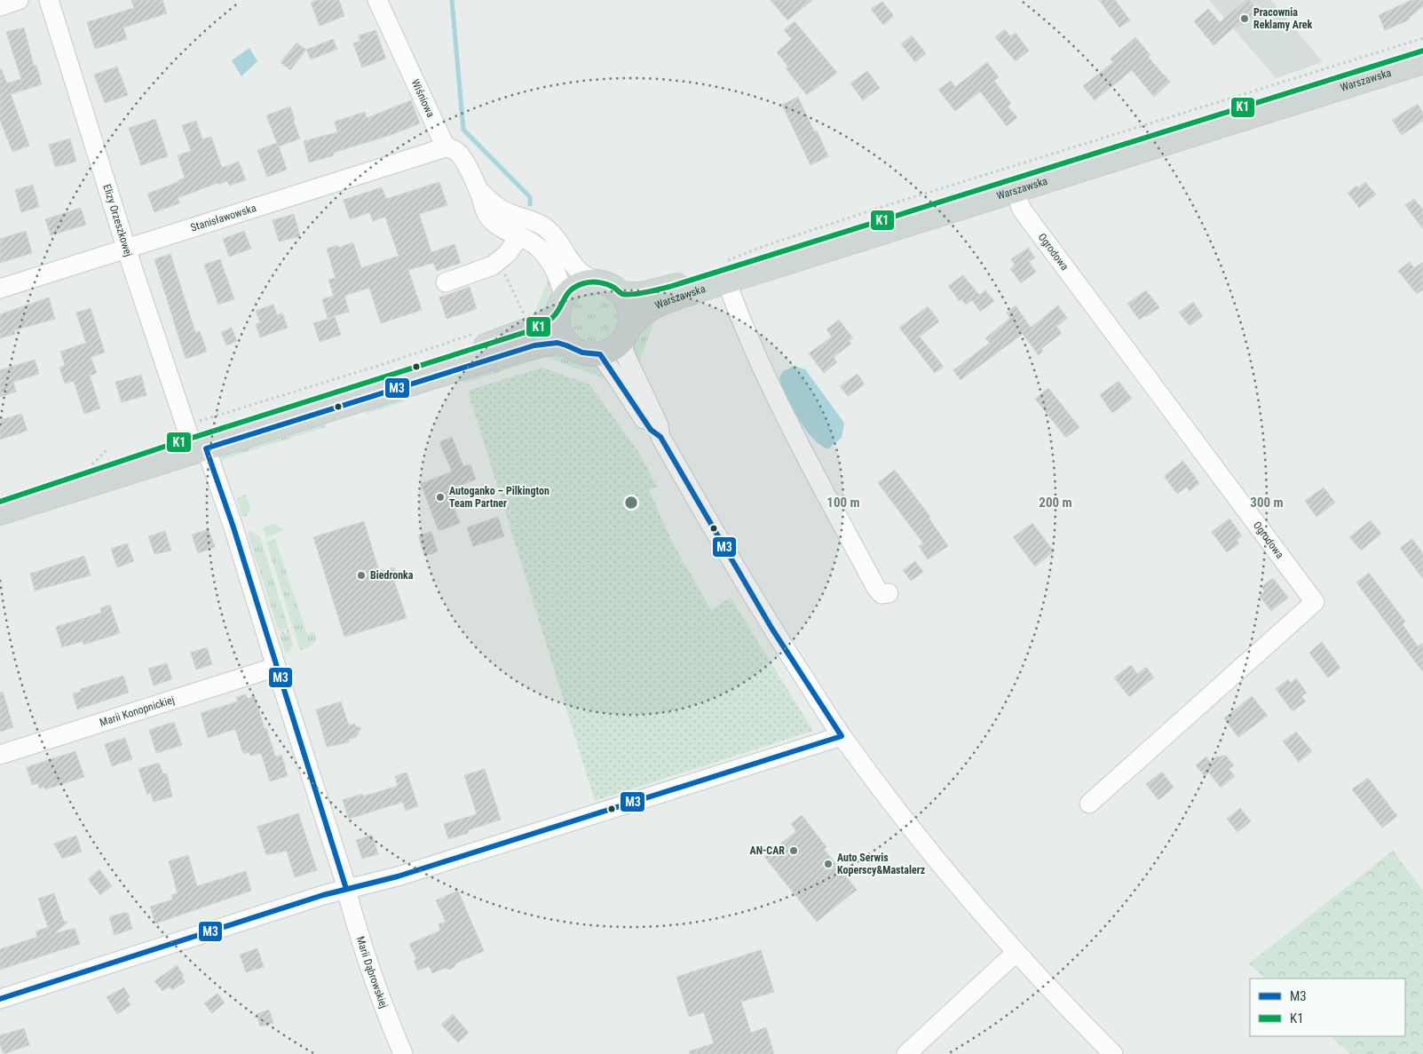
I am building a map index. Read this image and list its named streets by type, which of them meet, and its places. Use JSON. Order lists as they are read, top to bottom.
{
  "streets": {
    "main road": ["Warszawska"],
    "street": [
      "Wiśniowa",
      "Stanisławowska",
      "Elizy Orzeszkowej",
      "Ogrodowa",
      "Marii Konopnickiej",
      "Marii Dąbrowskiej"
    ]
  },
  "crossings": [
    ["Warszawska", "Wiśniowa"],
    ["Warszawska", "Ogrodowa"],
    ["Wiśniowa", "Stanisławowska"],
    ["Stanisławowska", "Elizy Orzeszkowej"],
    ["Elizy Orzeszkowej", "Marii Konopnickiej"],
    ["Elizy Orzeszkowej", "Marii Dąbrowskiej"]
  ],
  "places": [
    "Pracownia Reklamy Arek",
    "Autoganko – Pilkington Team Partner",
    "Biedronka",
    "AN-CAR",
    "Auto Serwis Koperscy&Mastalerz"
  ],
  "lines": ["transit line K1", "transit line M3"],
  "legend": ["M3", "K1"],
  "rings": ["100 m", "200 m", "300 m"]
}
